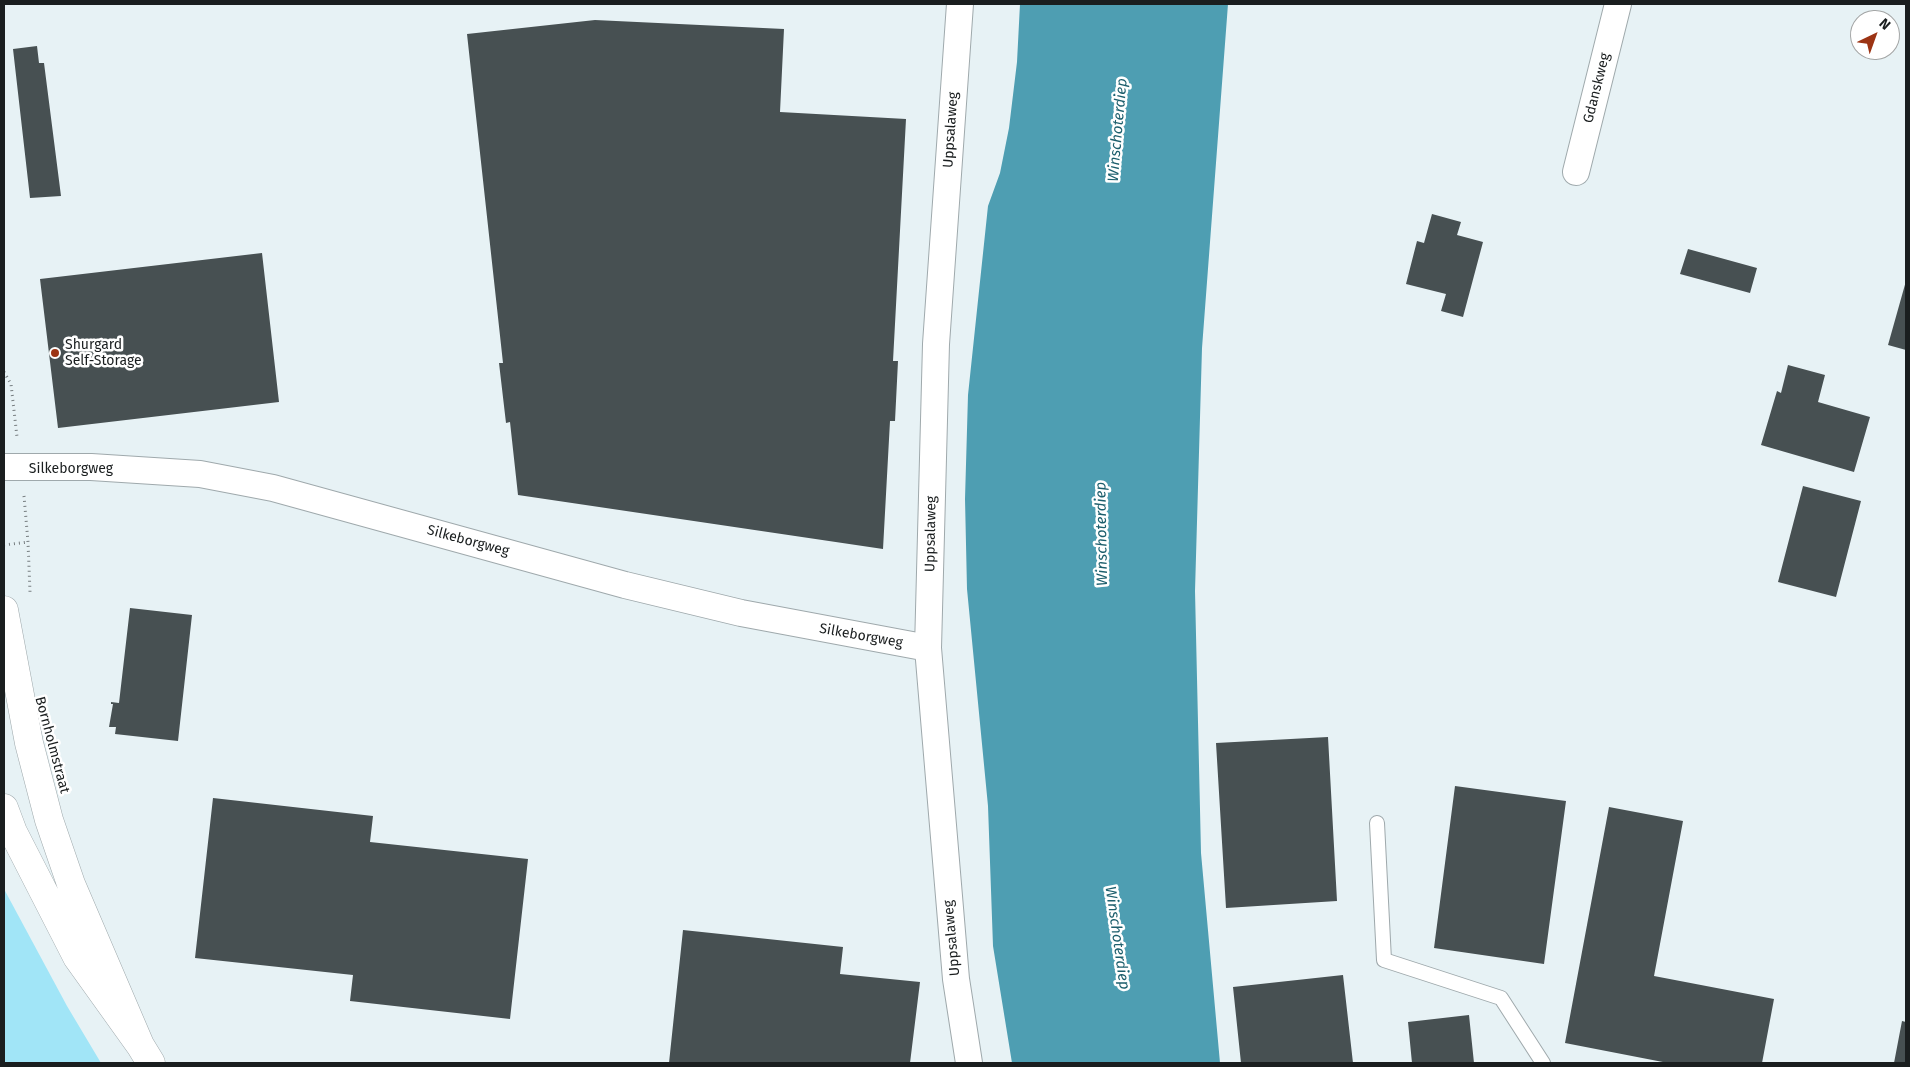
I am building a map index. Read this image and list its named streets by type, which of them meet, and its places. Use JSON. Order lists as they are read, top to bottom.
{
  "streets": {
    "street": [
      "Gdanskweg",
      "Uppsalaweg",
      "Silkeborgweg",
      "Bornholmstraat"
    ]
  },
  "crossings": [
    ["Uppsalaweg", "Silkeborgweg"]
  ],
  "water": ["Winschoterdiep"],
  "places": ["Shurgard Self-Storage"],
  "north": "top right"
}
